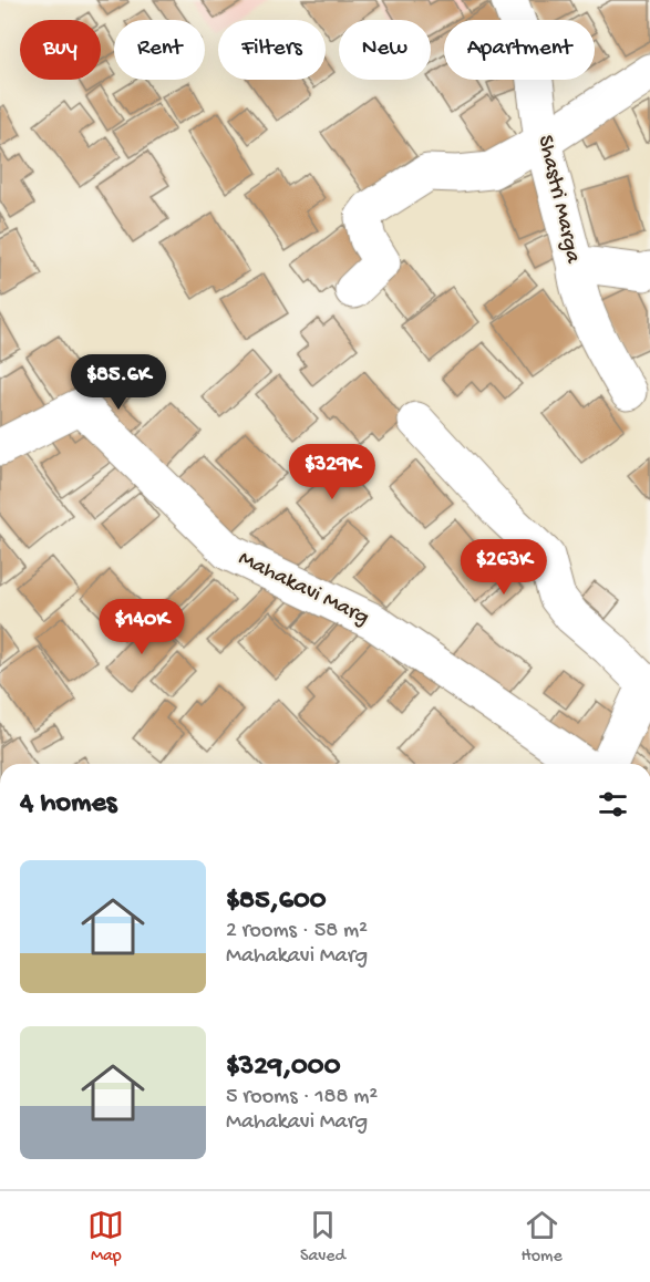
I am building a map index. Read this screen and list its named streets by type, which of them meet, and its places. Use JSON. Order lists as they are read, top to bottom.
{
  "streets": {
    "street": ["Shastri Marga", "Mahakavi Marg"]
  },
  "page": {
    "chip": [
      "Buy",
      "Rent",
      "Filters",
      "New",
      "Apartment"
    ],
    "price": [
      "$85.6K",
      "$329K",
      "$263K",
      "$140K"
    ],
    "heading": "4 homes",
    "list": [
      {
        "name": "$85,600",
        "note": "2 rooms · 58 m² · Mahakavi Marg"
      },
      {
        "name": "$329,000",
        "note": "5 rooms · 188 m² · Mahakavi Marg"
      }
    ],
    "tabs": ["Map", "Saved", "Home"]
  }
}
